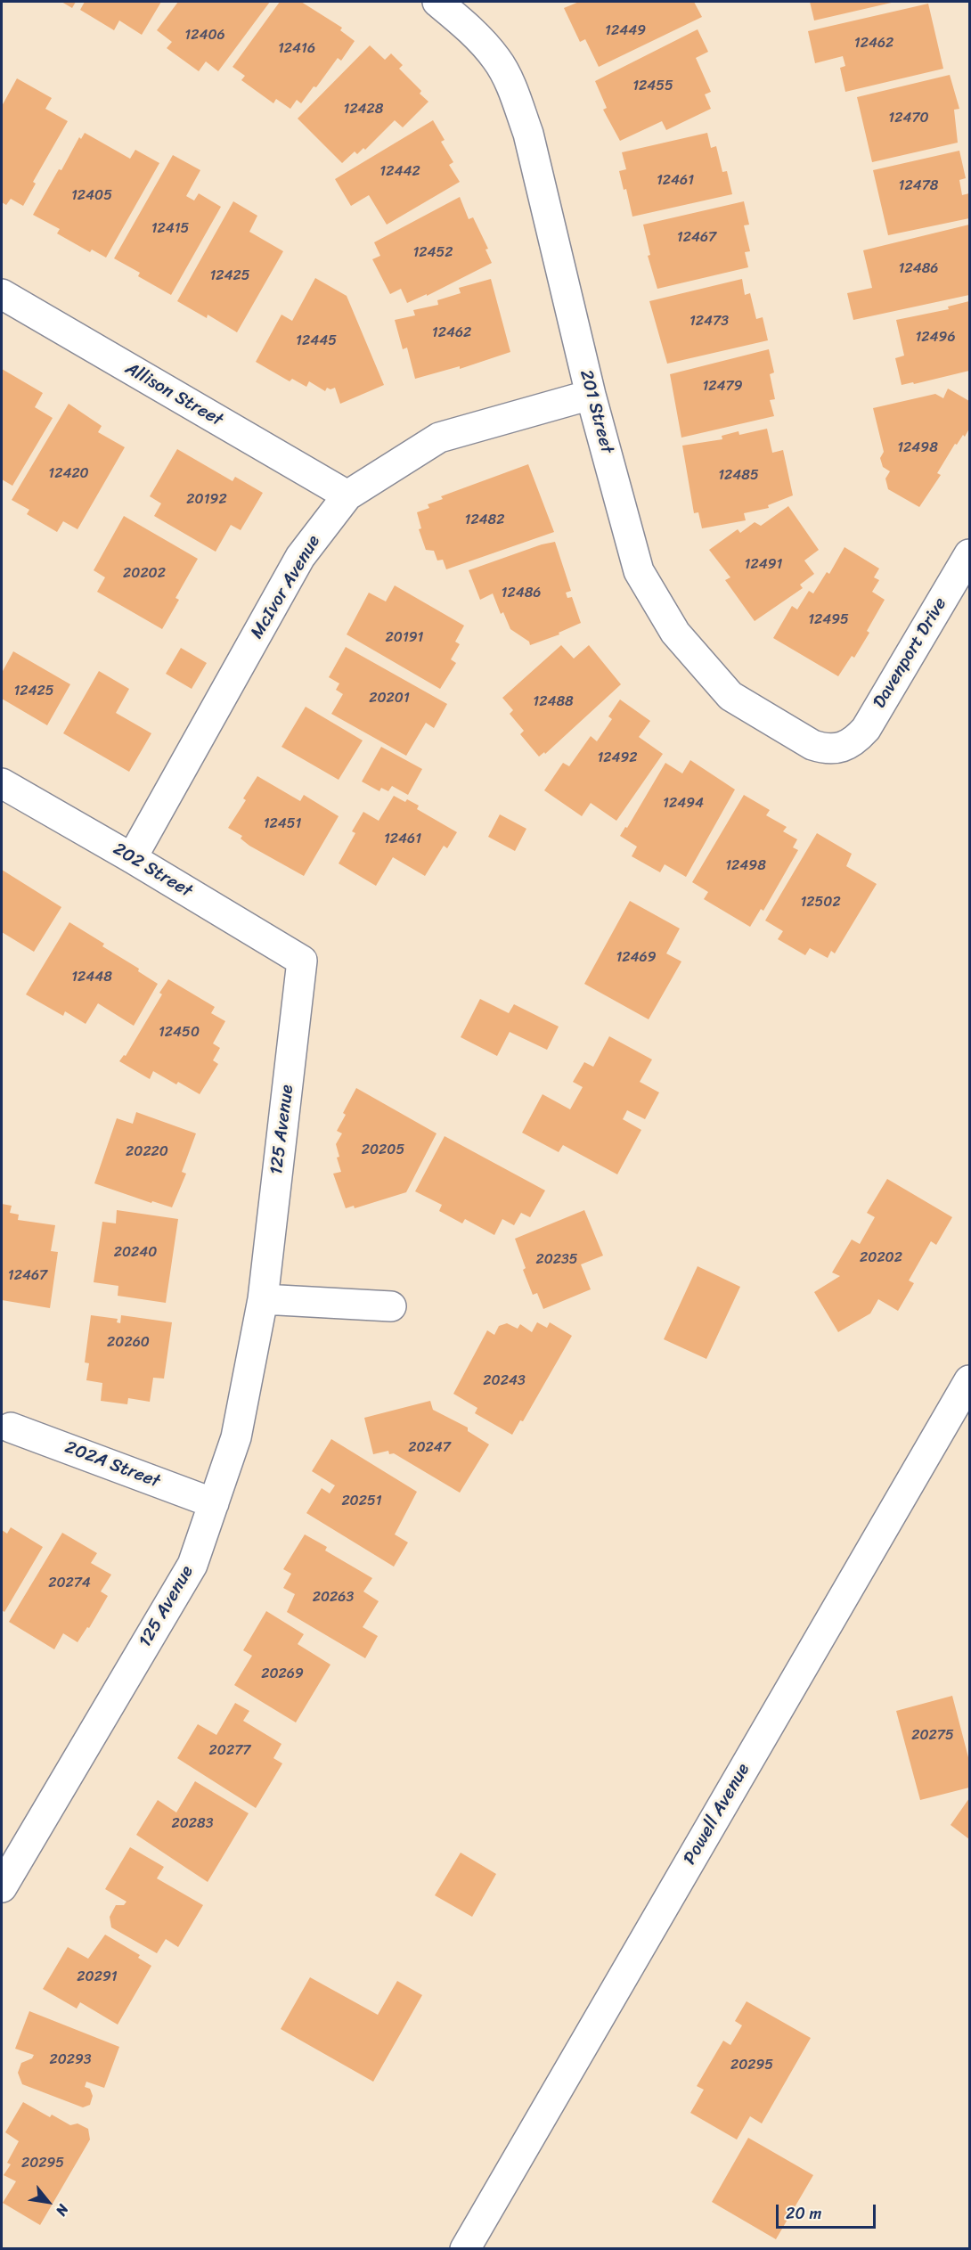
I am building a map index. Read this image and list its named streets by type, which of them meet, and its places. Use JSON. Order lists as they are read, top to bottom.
{
  "streets": {
    "street": [
      "Allison Street",
      "201 Street",
      "McIvor Avenue",
      "Davenport Drive",
      "202 Street",
      "125 Avenue",
      "202A Street",
      "Powell Avenue"
    ]
  },
  "crossings": [
    ["Allison Street", "McIvor Avenue"],
    ["201 Street", "McIvor Avenue"],
    ["201 Street", "Davenport Drive"],
    ["McIvor Avenue", "202 Street"],
    ["202 Street", "125 Avenue"],
    ["125 Avenue", "202A Street"]
  ],
  "house_numbers": [
    "12449",
    "12406",
    "12462",
    "12416",
    "12455",
    "12428",
    "12470",
    "12442",
    "12461",
    "12478",
    "12405",
    "12415",
    "12467",
    "12452",
    "12486",
    "12425",
    "12473",
    "12462",
    "12496",
    "12445",
    "12479",
    "12498",
    "12420",
    "12485",
    "20192",
    "12482",
    "12491",
    "20202",
    "12486",
    "12495",
    "20191",
    "12425",
    "20201",
    "12488",
    "12492",
    "12494",
    "12451",
    "12461",
    "12498",
    "12502",
    "12469",
    "12448",
    "12450",
    "20205",
    "20220",
    "20240",
    "20202",
    "20235",
    "12467",
    "20260",
    "20243",
    "20247",
    "20251",
    "20274",
    "20263",
    "20269",
    "20275",
    "20277",
    "20283",
    "20291",
    "20293",
    "20295",
    "20295"
  ],
  "scale_bar": "20 m",
  "north": "bottom right"
}
